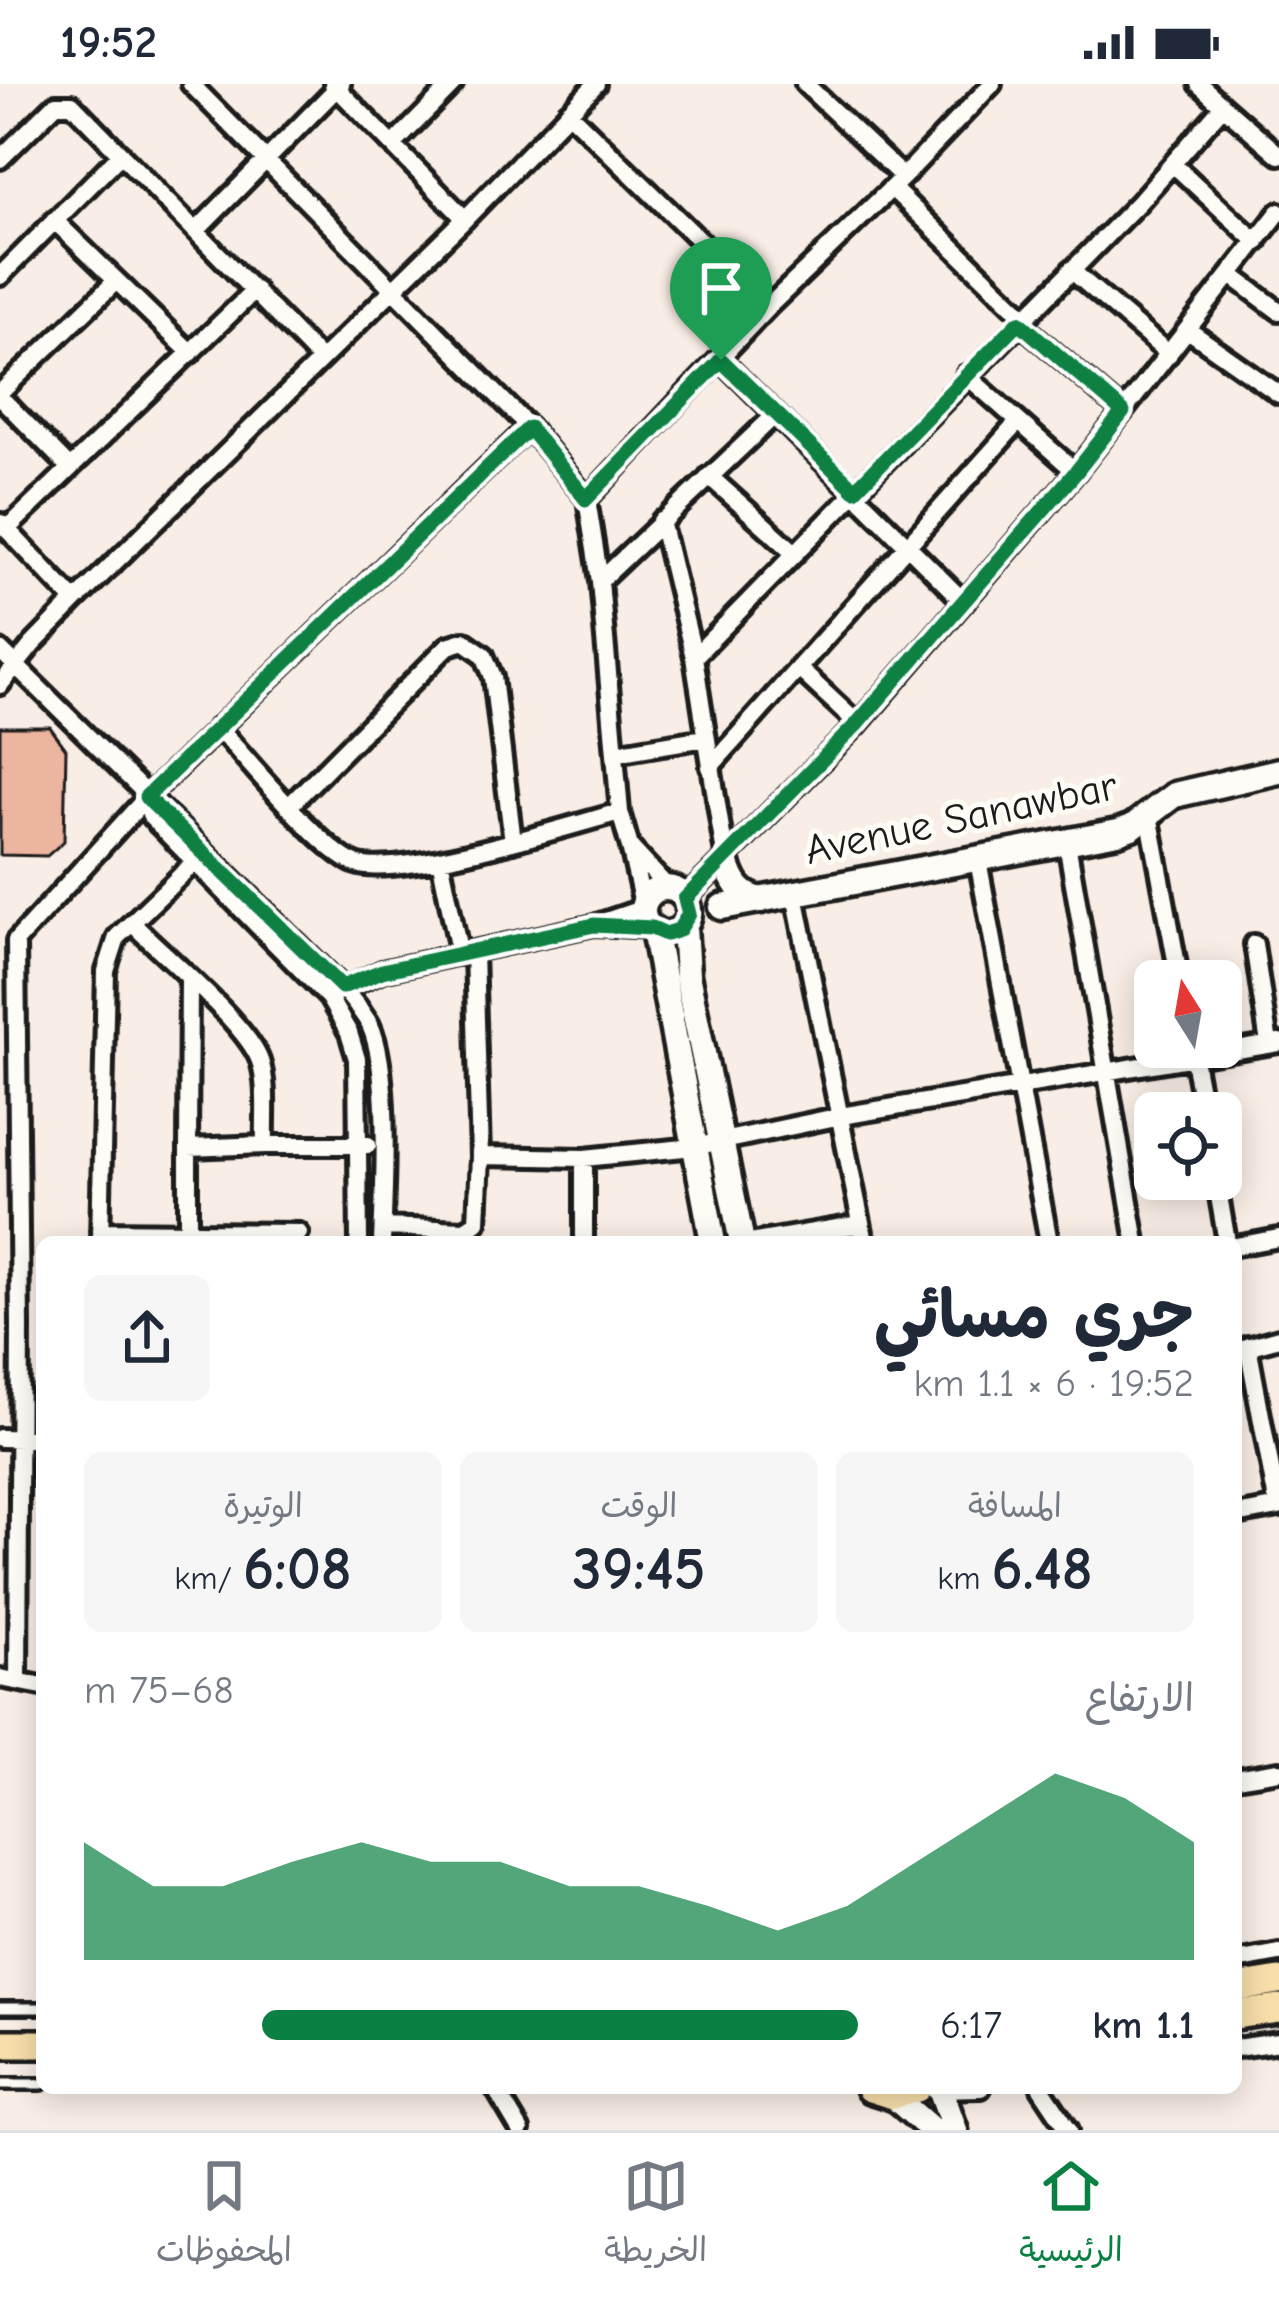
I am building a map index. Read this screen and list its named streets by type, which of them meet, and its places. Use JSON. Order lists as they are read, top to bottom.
{
  "streets": {
    "street": ["Avenue Sanawbar"]
  },
  "north": "top",
  "page": {
    "status": "19:52",
    "heading": ["جري مسائي", "19:52 · 6 × 1.1 km"],
    "stats": [
      ["المسافة", "6.48 km"],
      ["الوقت", "39:45"],
      ["الوتيرة", "6:08 /km"]
    ],
    "chart": ["الارتفاع", "68–75 m"],
    "list": [
      {
        "name": "1.1 km",
        "note": "6:17"
      }
    ],
    "tabs": ["الرئيسية", "الخريطة", "المحفوظات"]
  }
}
